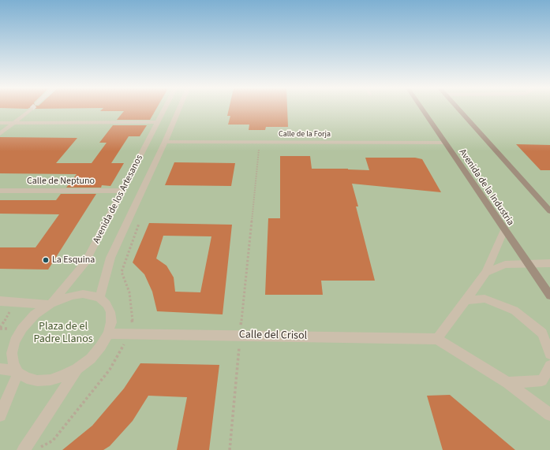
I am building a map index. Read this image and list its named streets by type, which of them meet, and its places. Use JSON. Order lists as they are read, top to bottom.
{
  "streets": {
    "street": [
      "Calle de la Forja",
      "Calle de Neptuno",
      "Avenida de la Industria",
      "Avenida de los Artesanos",
      "Calle del Crisol"
    ]
  },
  "crossings": [
    ["Calle de la Forja", "Avenida de la Industria"],
    ["Calle de la Forja", "Avenida de los Artesanos"],
    ["Calle de Neptuno", "Avenida de los Artesanos"],
    ["Avenida de los Artesanos", "Calle del Crisol"]
  ],
  "parks": ["Plaza de el Padre Llanos"],
  "places": ["La Esquina"]
}
